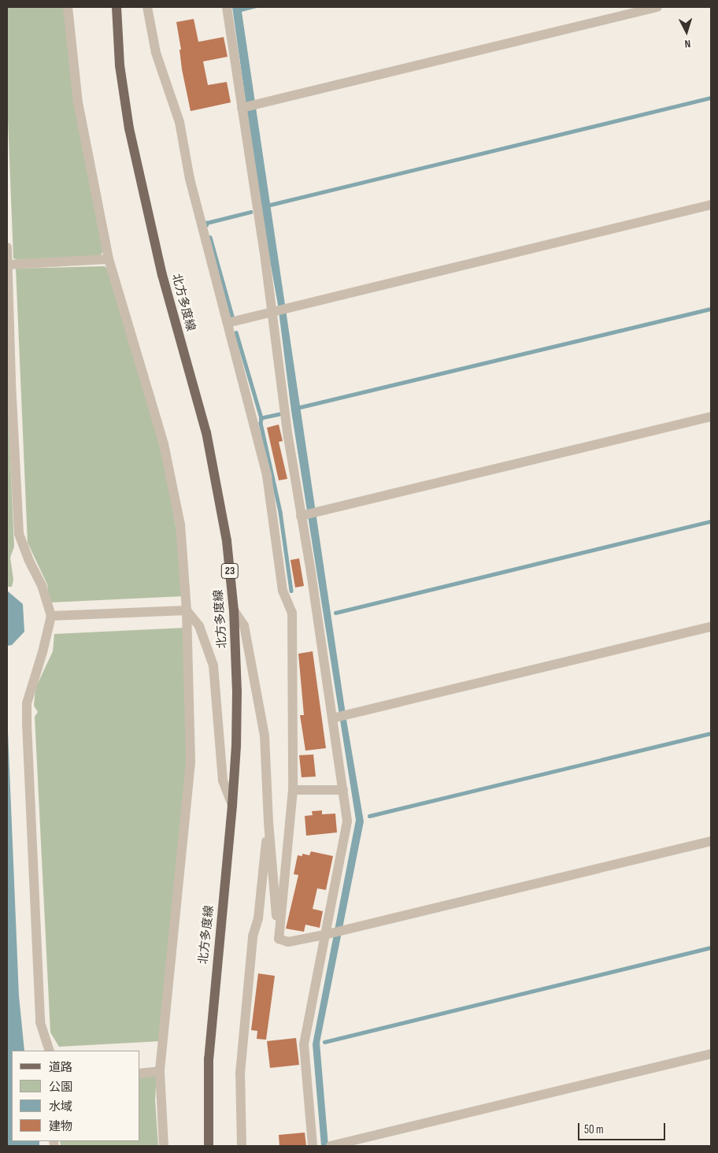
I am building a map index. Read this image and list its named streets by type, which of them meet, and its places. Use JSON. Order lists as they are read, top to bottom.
{
  "streets": {
    "main road": ["北方多度線", "23"]
  },
  "legend": [
    "道路",
    "公園",
    "水域",
    "建物"
  ],
  "scale_bar": "50 m",
  "north": "bottom"
}
